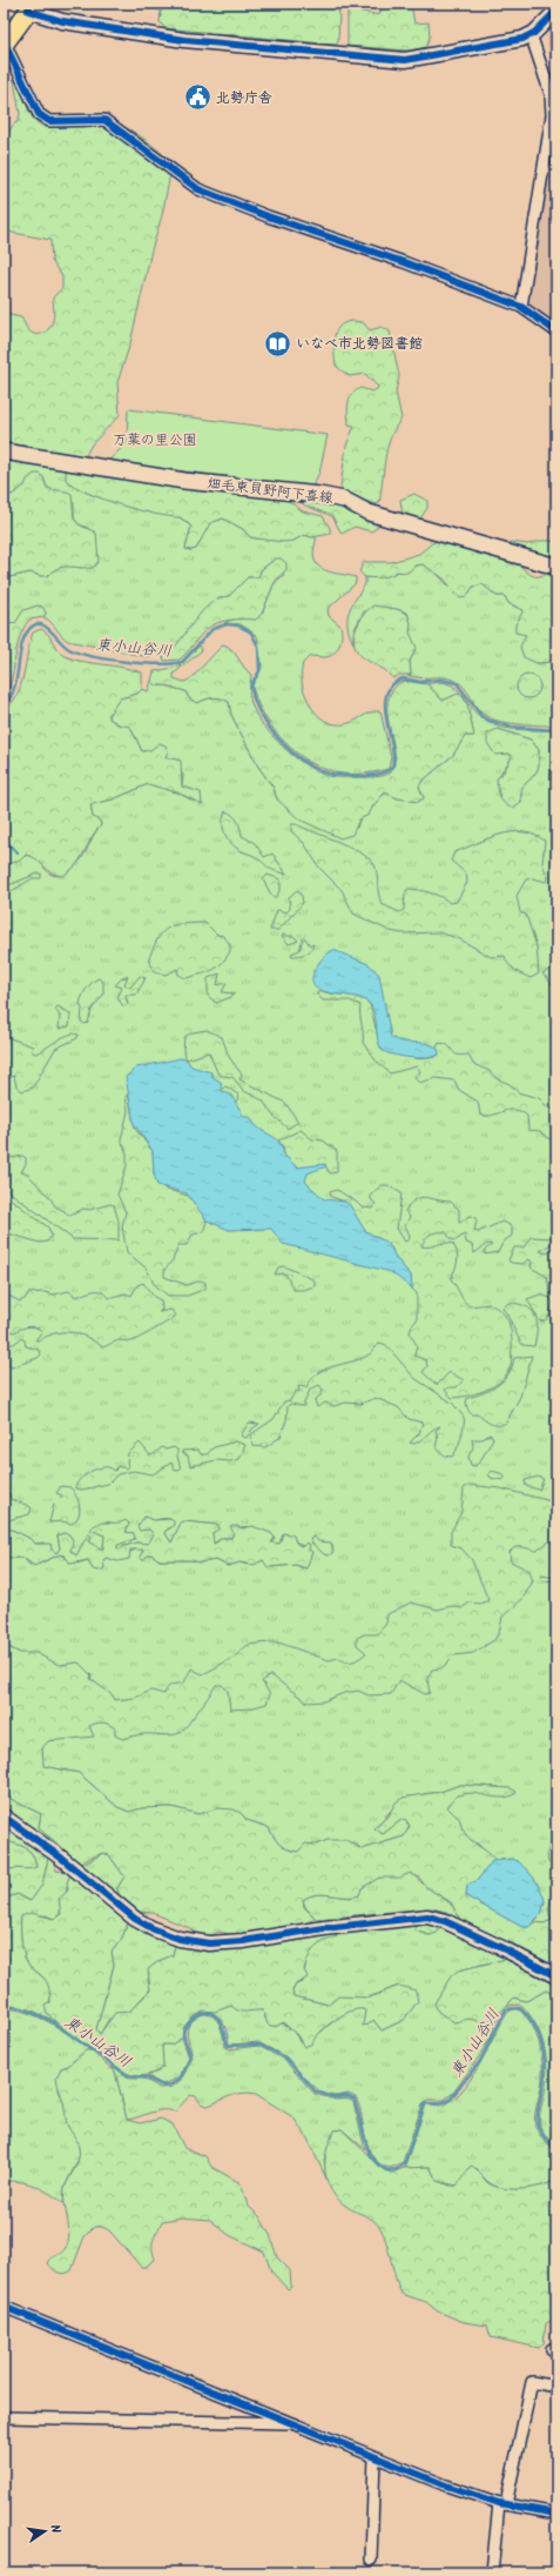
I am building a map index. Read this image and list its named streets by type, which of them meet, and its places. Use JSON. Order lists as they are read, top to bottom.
{
  "streets": {
    "main road": ["畑毛東貝野阿下喜線"]
  },
  "water": ["東小山谷川"],
  "parks": ["万葉の里公園"],
  "places": {
    "public building": ["北勢庁舎"],
    "library": ["いなべ市北勢図書館"]
  },
  "north": "right"
}
